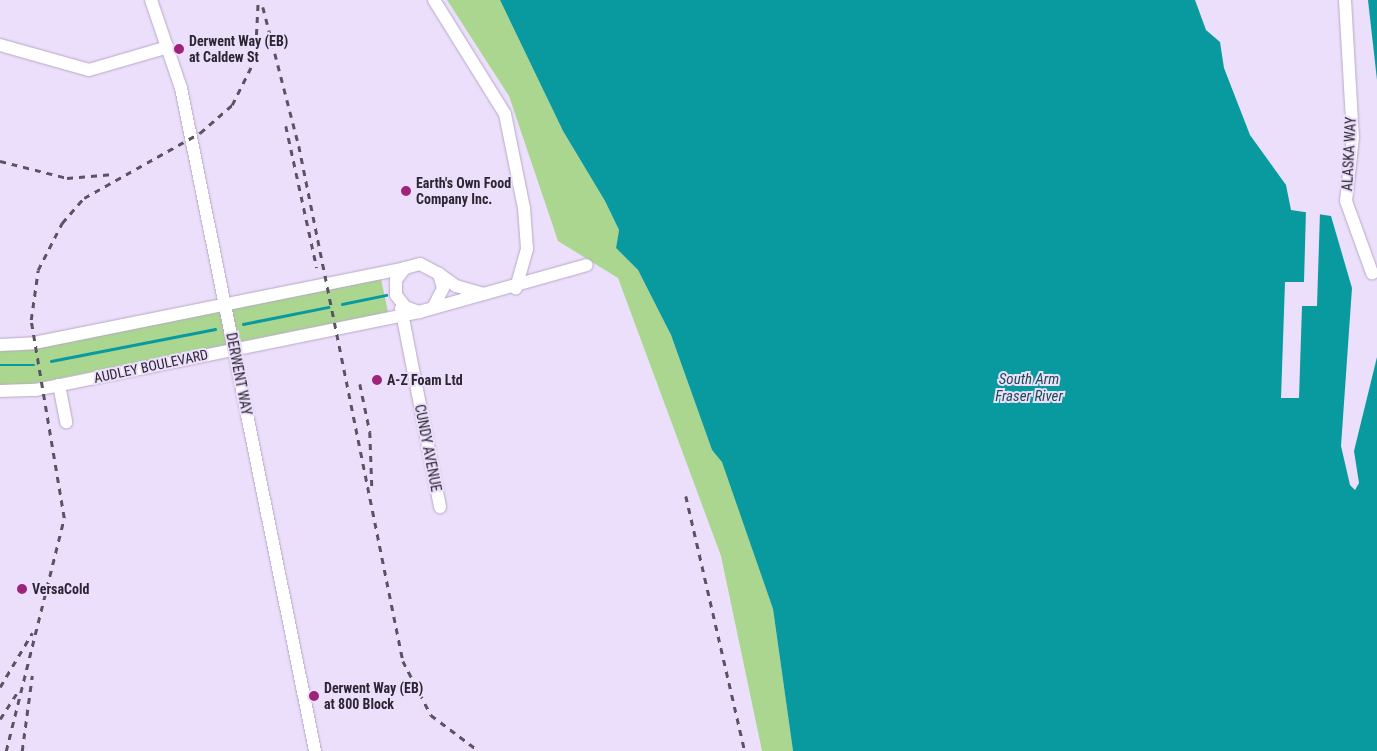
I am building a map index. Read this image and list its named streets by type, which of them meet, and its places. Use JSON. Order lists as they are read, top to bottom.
{
  "streets": {
    "street": [
      "ALASKA WAY",
      "AUDLEY BOULEVARD",
      "DERWENT WAY",
      "CUNDY AVENUE"
    ]
  },
  "crossings": [
    ["AUDLEY BOULEVARD", "DERWENT WAY"],
    ["AUDLEY BOULEVARD", "CUNDY AVENUE"]
  ],
  "water": ["South Arm Fraser River"],
  "places": [
    "Derwent Way (EB) at Caldew St",
    "Earth's Own Food Company Inc.",
    "A-Z Foam Ltd",
    "VersaCold",
    "Derwent Way (EB) at 800 Block"
  ]
}
